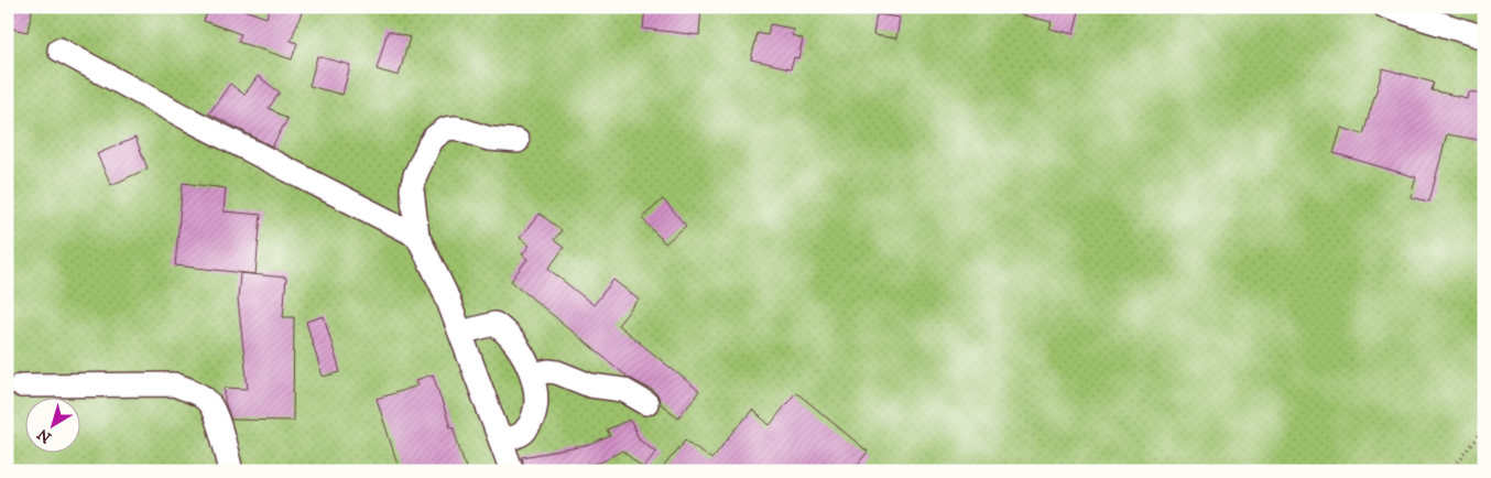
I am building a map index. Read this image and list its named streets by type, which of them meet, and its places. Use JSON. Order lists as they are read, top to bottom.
{
  "north": "bottom left"
}
